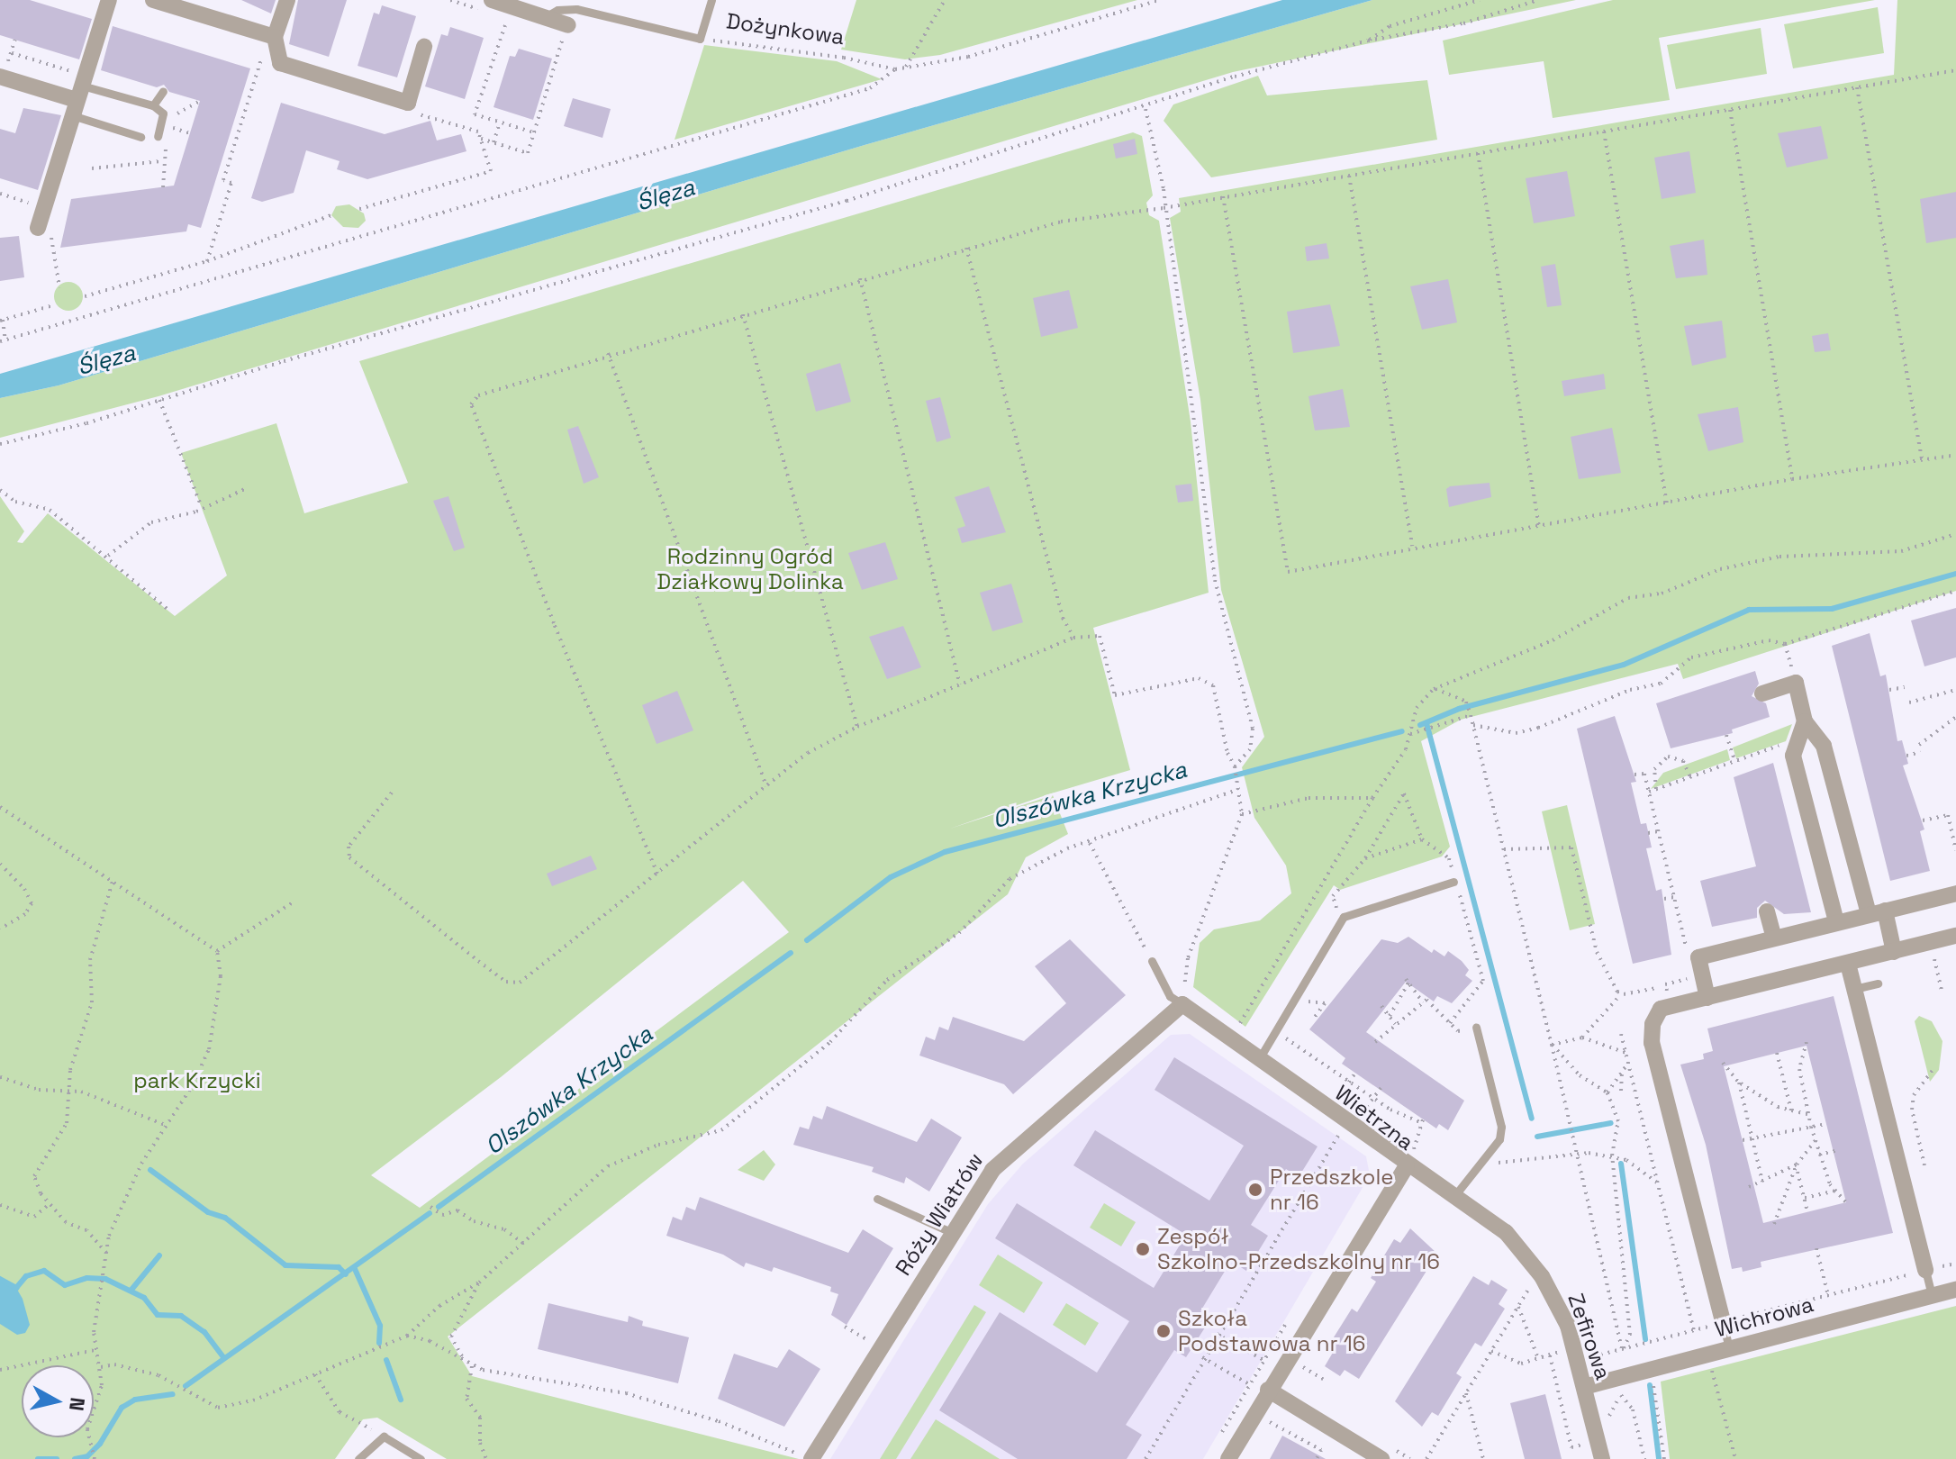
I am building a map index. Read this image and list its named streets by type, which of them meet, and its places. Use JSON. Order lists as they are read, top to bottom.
{
  "streets": {
    "street": [
      "Wietrzna",
      "Róży Wiatrów",
      "Wichrowa",
      "Zefirowa"
    ],
    "lane": ["Dożynkowa"]
  },
  "crossings": [
    ["Wietrzna", "Róży Wiatrów"],
    ["Wietrzna", "Zefirowa"],
    ["Wichrowa", "Zefirowa"]
  ],
  "water": ["Ślęza", "Olszówka Krzycka"],
  "parks": ["Rodzinny Ogród Działkowy Dolinka", "park Krzycki"],
  "places": ["Przedszkole nr 16", "Zespół Szkolno-Przedszkolny nr 16", "Szkoła Podstawowa nr 16"],
  "north": "right"
}
